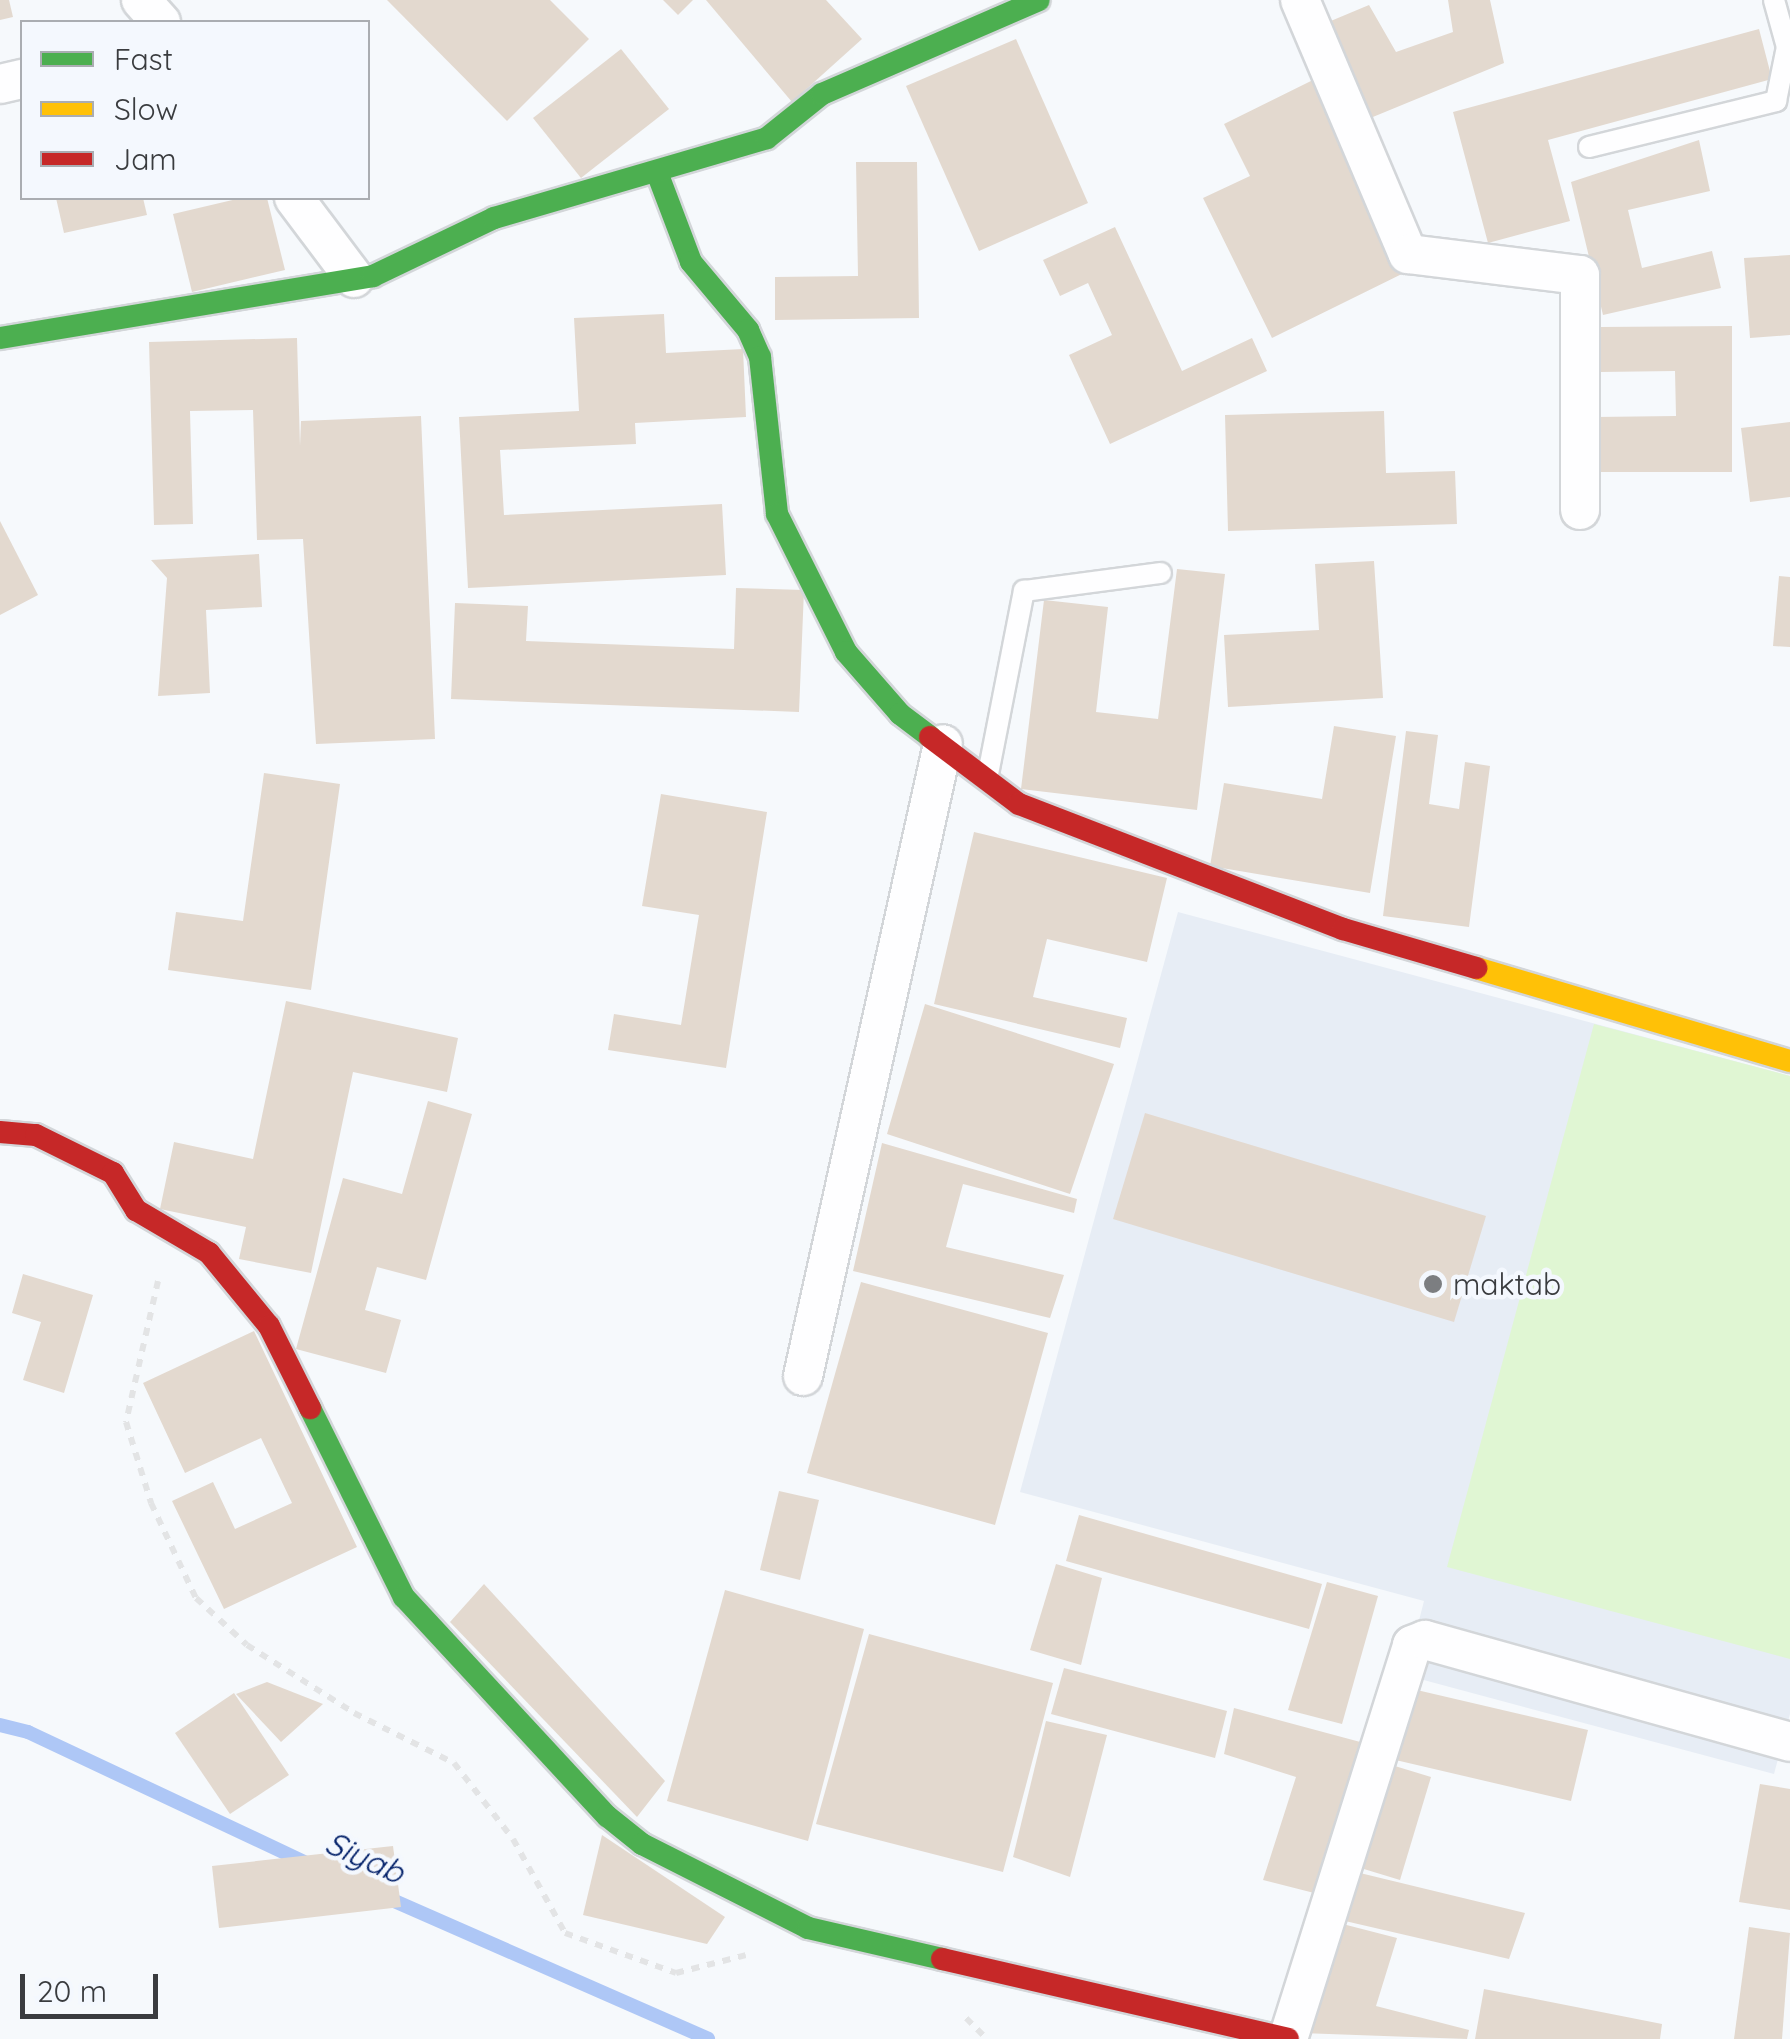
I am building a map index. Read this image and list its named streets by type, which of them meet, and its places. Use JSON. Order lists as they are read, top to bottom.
{
  "water": ["Siyab"],
  "places": ["maktab"],
  "legend": ["Fast", "Slow", "Jam"],
  "scale_bar": "20 m"
}
